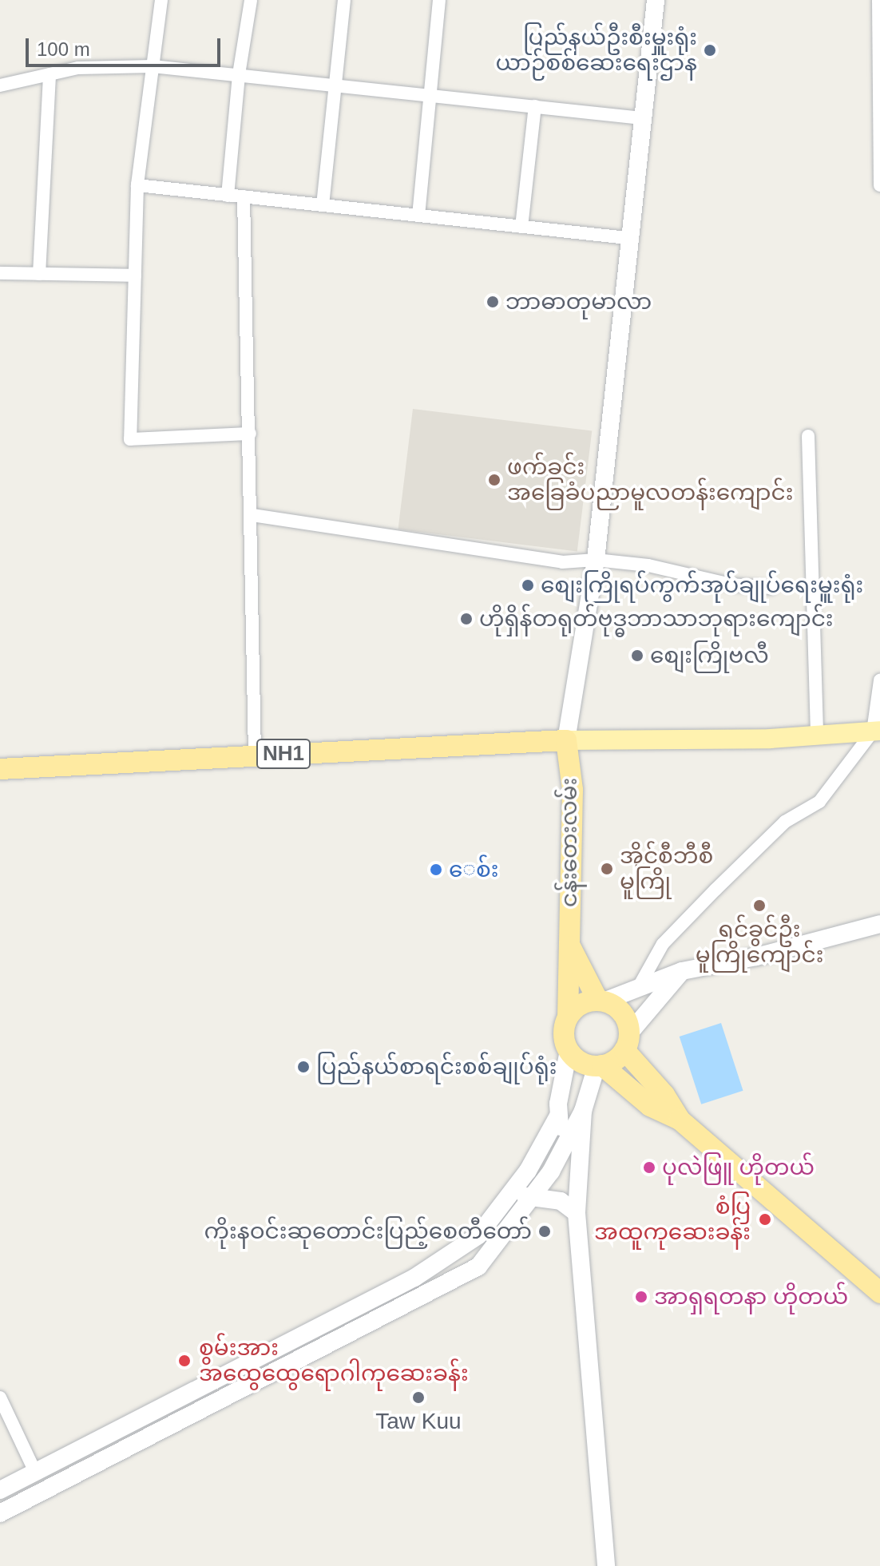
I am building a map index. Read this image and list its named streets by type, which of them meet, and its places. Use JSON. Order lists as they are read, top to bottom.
{
  "streets": {
    "highway": ["NH1", "ငန်းတေးလမ်း"]
  },
  "crossings": [
    ["NH1", "ငန်းတေးလမ်း"]
  ],
  "places": [
    "ပြည်နယ်ဦးစီးမှူးရုံး ယာဉ်စစ်ဆေးရေးဌာန",
    "ဘာဓာတုမာလာ",
    "ဖက်ခင်း အခြေခံပညာမူလတန်းကျောင်း",
    "စျေးကြိုရပ်ကွက်အုပ်ချုပ်ရေးမှူးရုံး",
    "ဟိုရှိန်တရုတ်ဗုဒ္ဓဘာသာဘုရားကျောင်း",
    "စျေးကြိုဗလီ",
    "အိုင်စီဘီစီ မူကြို",
    "ေစ်း",
    "ရင်ခွင်ဦး မူကြိုကျောင်း",
    "ပြည်နယ်စာရင်းစစ်ချုပ်ရုံး",
    "ပုလဲဖြူ ဟိုတယ်",
    "စံပြ အထူကုဆေးခန်း",
    "ကိုးနဝင်းဆုတောင်းပြည့်စေတီတော်",
    "အာရှရတနာ ဟိုတယ်",
    "စွမ်းအား အထွေထွေရောဂါကုဆေးခန်း",
    "Taw Kuu"
  ],
  "scale_bar": "100 m"
}
